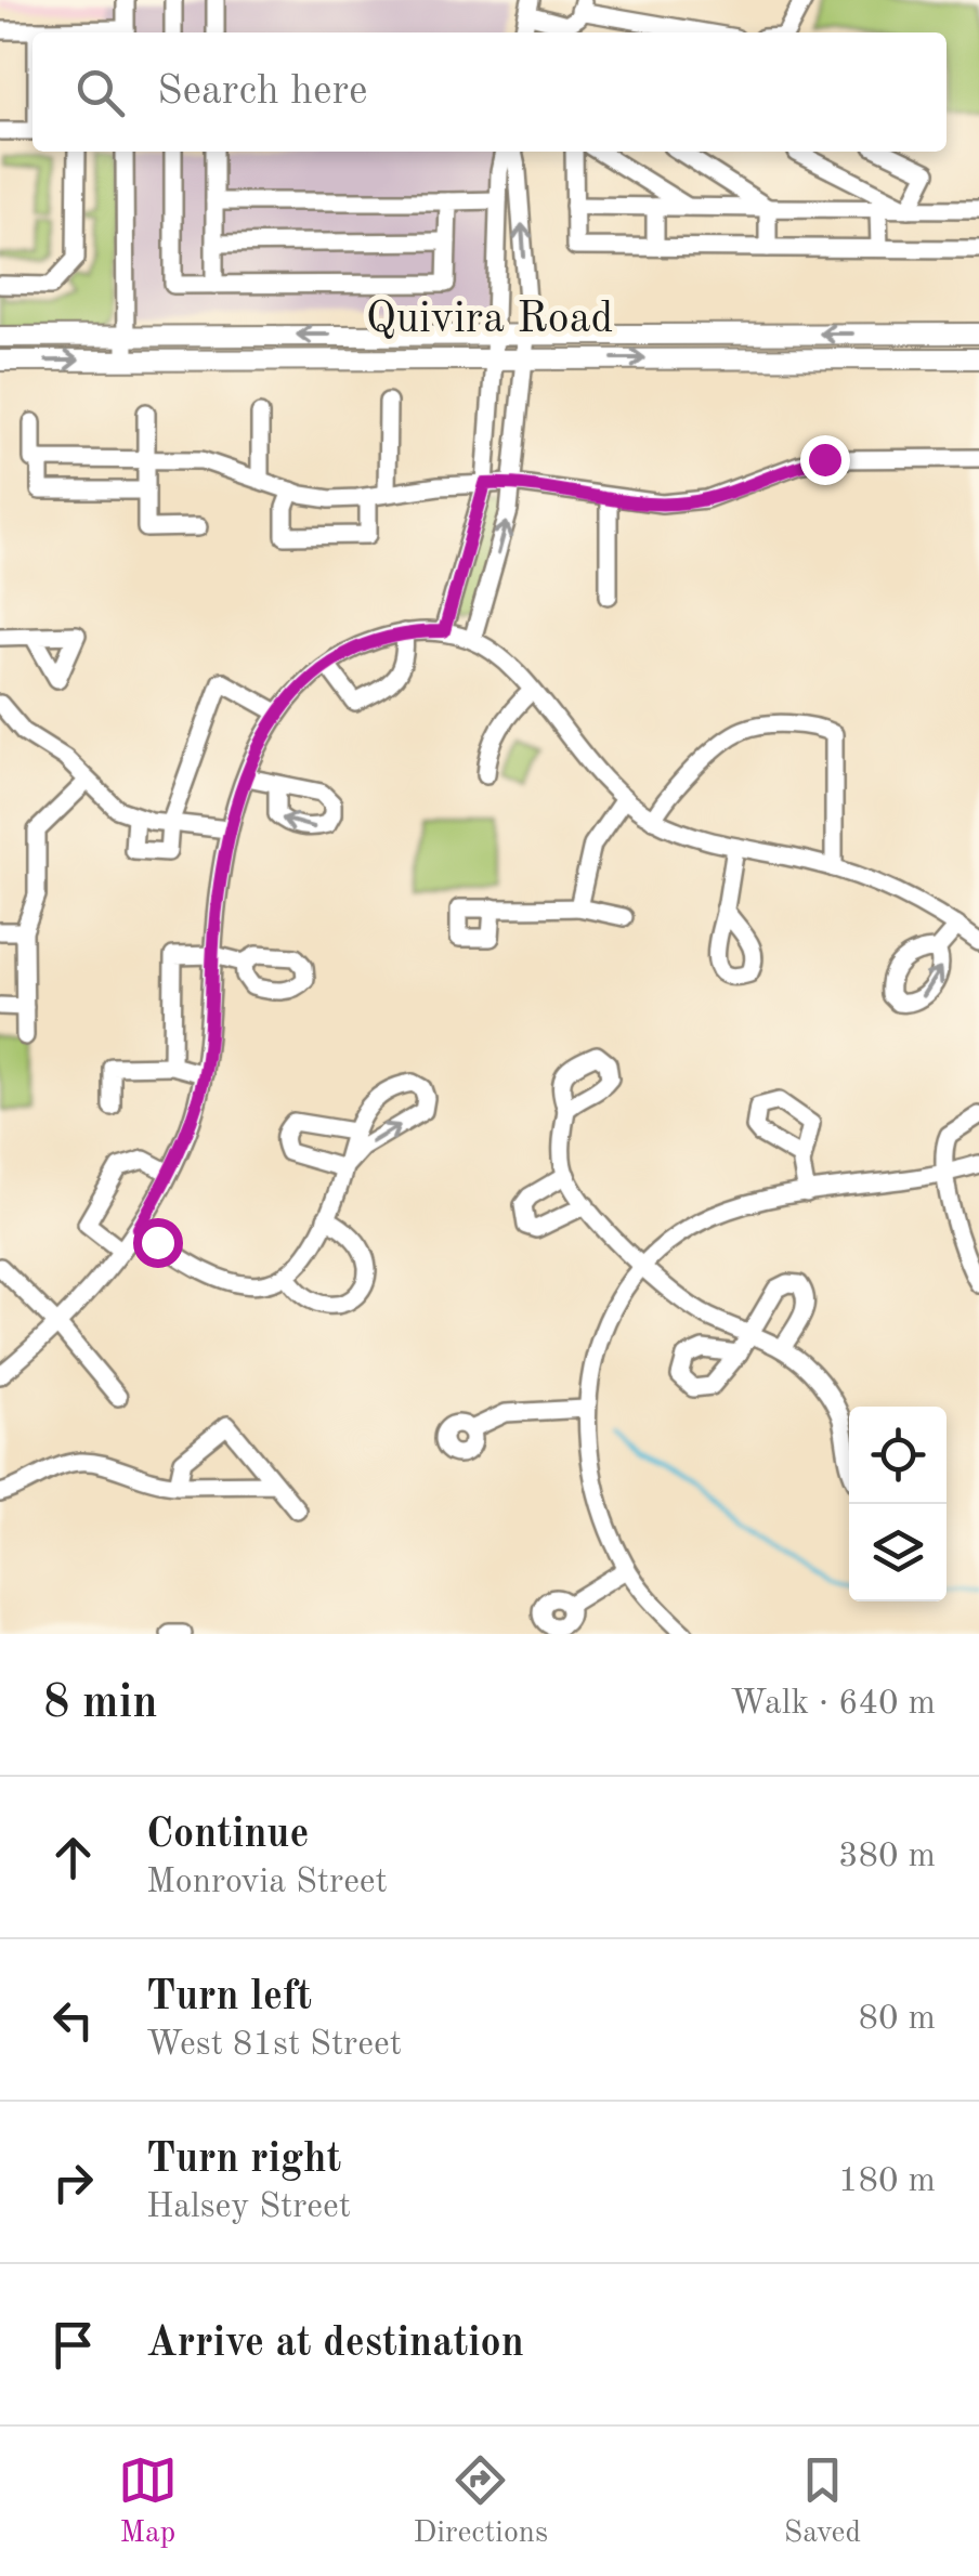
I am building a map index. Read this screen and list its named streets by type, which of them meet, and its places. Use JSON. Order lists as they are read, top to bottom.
{
  "streets": {
    "main road": ["Quivira Road"]
  },
  "page": {
    "search": "Search here",
    "heading": ["8 min", "Walk · 640 m"],
    "list": [
      ["Continue", "Monrovia Street", "380 m"],
      ["Turn left", "West 81st Street", "80 m"],
      ["Turn right", "Halsey Street", "180 m"],
      "Arrive at destination"
    ],
    "nav": ["Map", "Directions", "Saved"]
  }
}
